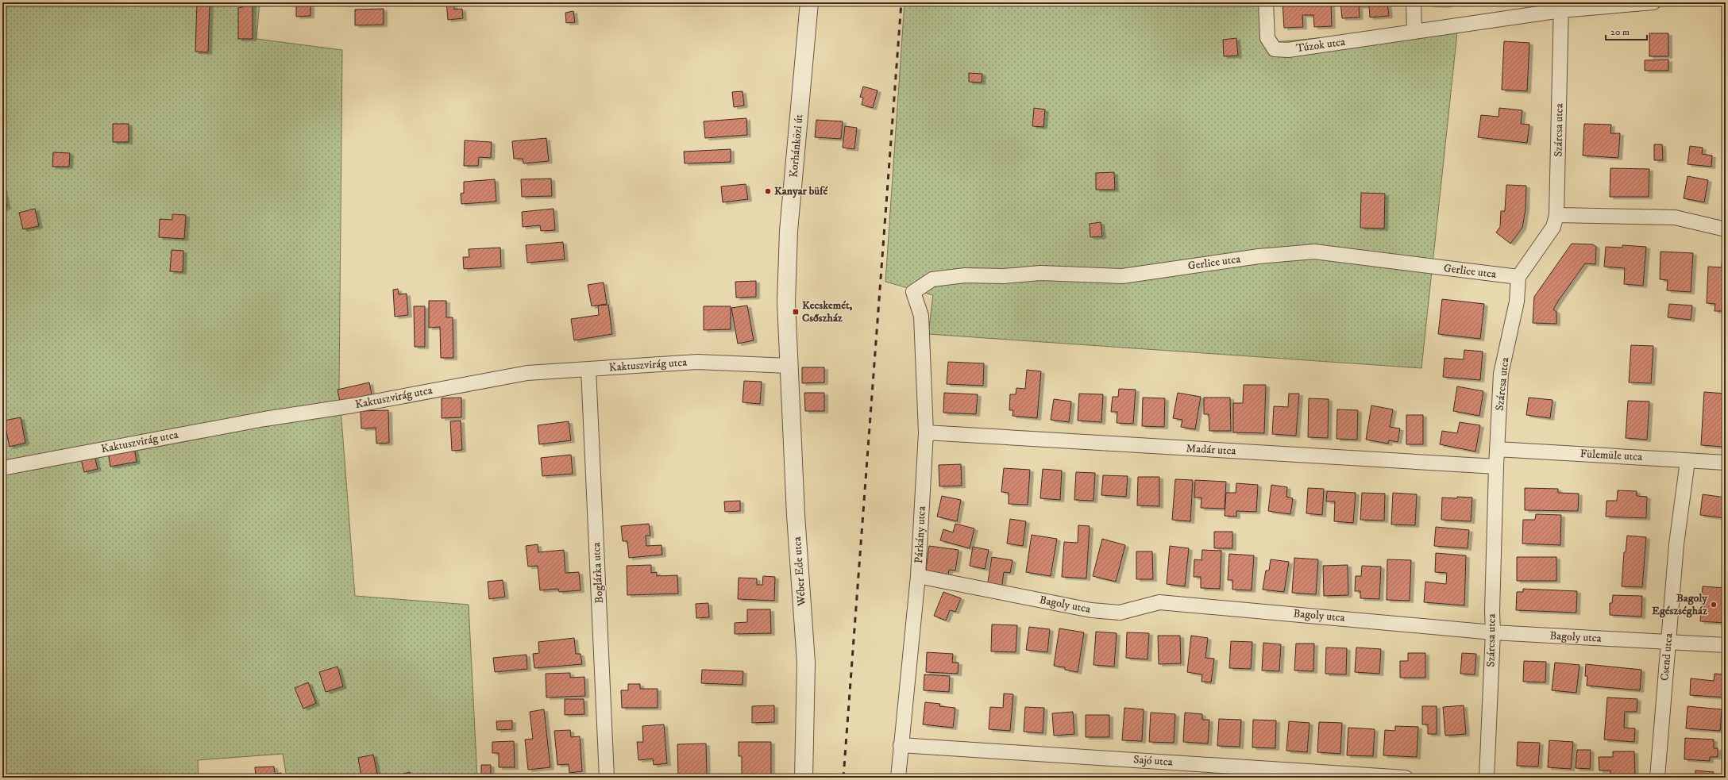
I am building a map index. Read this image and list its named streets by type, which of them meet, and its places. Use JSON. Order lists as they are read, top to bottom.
{
  "streets": {
    "street": [
      "Túzok utca",
      "Szárcsa utca",
      "Korhánközi út",
      "Gerlice utca",
      "Kaktuszvirág utca",
      "Madár utca",
      "Fülemüle utca",
      "Párkány utca",
      "Wéber Ede utca",
      "Boglárka utca",
      "Bagoly utca",
      "Csend utca",
      "Sajó utca"
    ]
  },
  "crossings": [
    ["Túzok utca", "Szárcsa utca"],
    ["Szárcsa utca", "Gerlice utca"],
    ["Szárcsa utca", "Madár utca"],
    ["Szárcsa utca", "Fülemüle utca"],
    ["Szárcsa utca", "Bagoly utca"],
    ["Korhánközi út", "Kaktuszvirág utca"],
    ["Korhánközi út", "Wéber Ede utca"],
    ["Gerlice utca", "Párkány utca"],
    ["Kaktuszvirág utca", "Wéber Ede utca"],
    ["Kaktuszvirág utca", "Boglárka utca"],
    ["Madár utca", "Párkány utca"],
    ["Fülemüle utca", "Csend utca"],
    ["Párkány utca", "Bagoly utca"],
    ["Párkány utca", "Sajó utca"],
    ["Bagoly utca", "Csend utca"]
  ],
  "places": {
    "other": ["Kanyar büfé", "Bagoly Egészségház"],
    "transit": ["Kecskemét, Csőszház"]
  },
  "scale_bar": "20 m"
}
